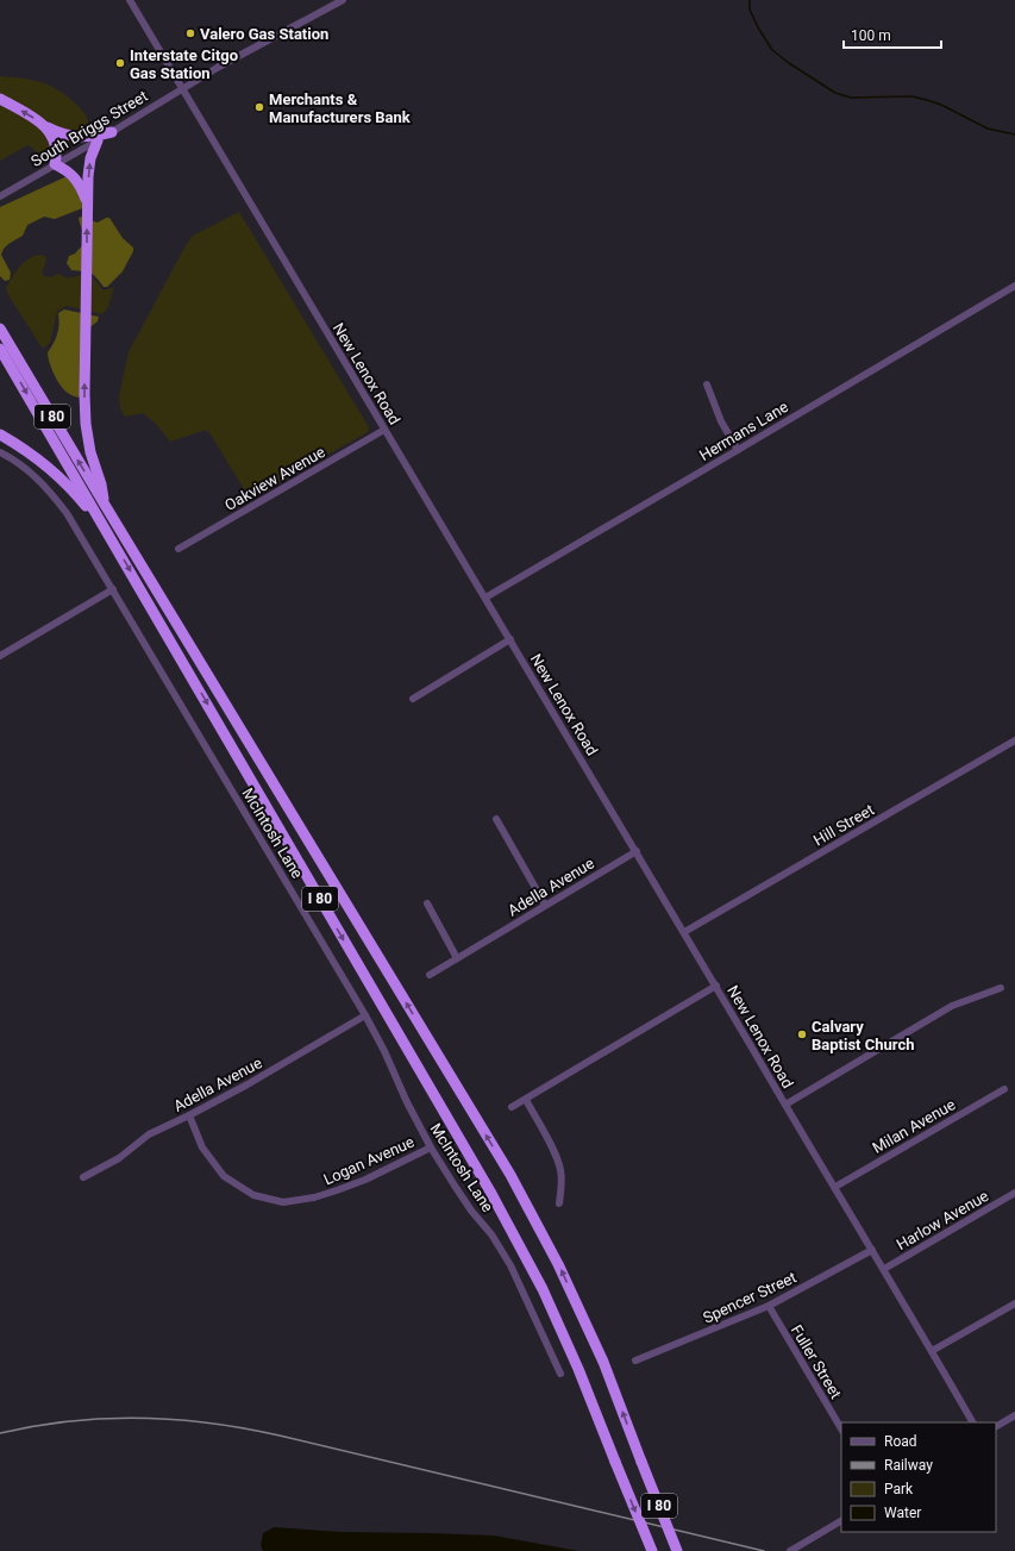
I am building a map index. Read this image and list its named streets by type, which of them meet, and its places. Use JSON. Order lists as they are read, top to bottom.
{
  "streets": {
    "highway": ["I 80"],
    "street": [
      "South Briggs Street",
      "New Lenox Road",
      "Hermans Lane",
      "Oakview Avenue",
      "Hill Street",
      "McIntosh Lane",
      "Adella Avenue",
      "Milan Avenue",
      "Logan Avenue",
      "Harlow Avenue",
      "Spencer Street",
      "Fuller Street"
    ]
  },
  "crossings": [
    ["South Briggs Street", "New Lenox Road"],
    ["New Lenox Road", "Hermans Lane"],
    ["New Lenox Road", "Oakview Avenue"],
    ["New Lenox Road", "Hill Street"],
    ["New Lenox Road", "Adella Avenue"],
    ["New Lenox Road", "Milan Avenue"],
    ["New Lenox Road", "Harlow Avenue"],
    ["New Lenox Road", "Spencer Street"],
    ["McIntosh Lane", "Adella Avenue"],
    ["McIntosh Lane", "Logan Avenue"],
    ["Adella Avenue", "Logan Avenue"],
    ["Spencer Street", "Fuller Street"]
  ],
  "places": [
    "Valero Gas Station",
    "Interstate Citgo Gas Station",
    "Merchants & Manufacturers Bank",
    "Calvary Baptist Church"
  ],
  "legend": [
    "Road",
    "Railway",
    "Park",
    "Water"
  ],
  "scale_bar": "100 m"
}
